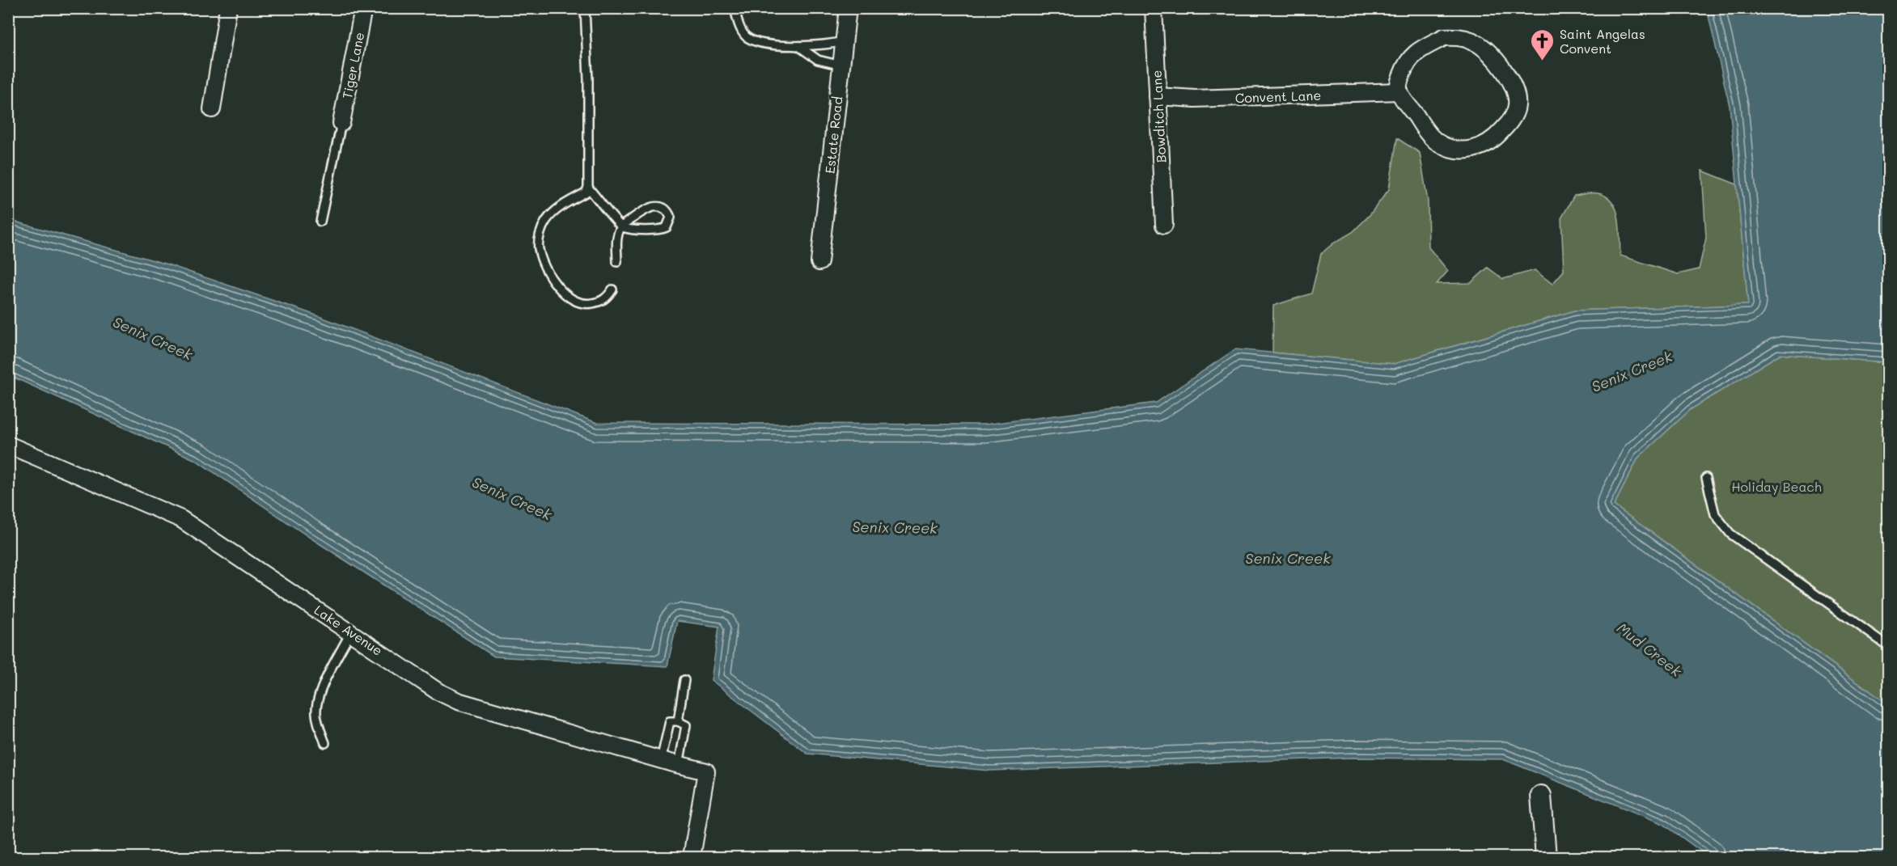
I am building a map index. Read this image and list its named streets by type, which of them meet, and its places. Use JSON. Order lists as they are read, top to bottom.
{
  "streets": {
    "street": [
      "Tiger Lane",
      "Convent Lane",
      "Bowditch Lane",
      "Estate Road",
      "Lake Avenue"
    ]
  },
  "crossings": [
    ["Convent Lane", "Bowditch Lane"]
  ],
  "water": ["Senix Creek", "Mud Creek"],
  "parks": ["Holiday Beach"],
  "places": {
    "church": ["Saint Angelas Convent"]
  }
}
